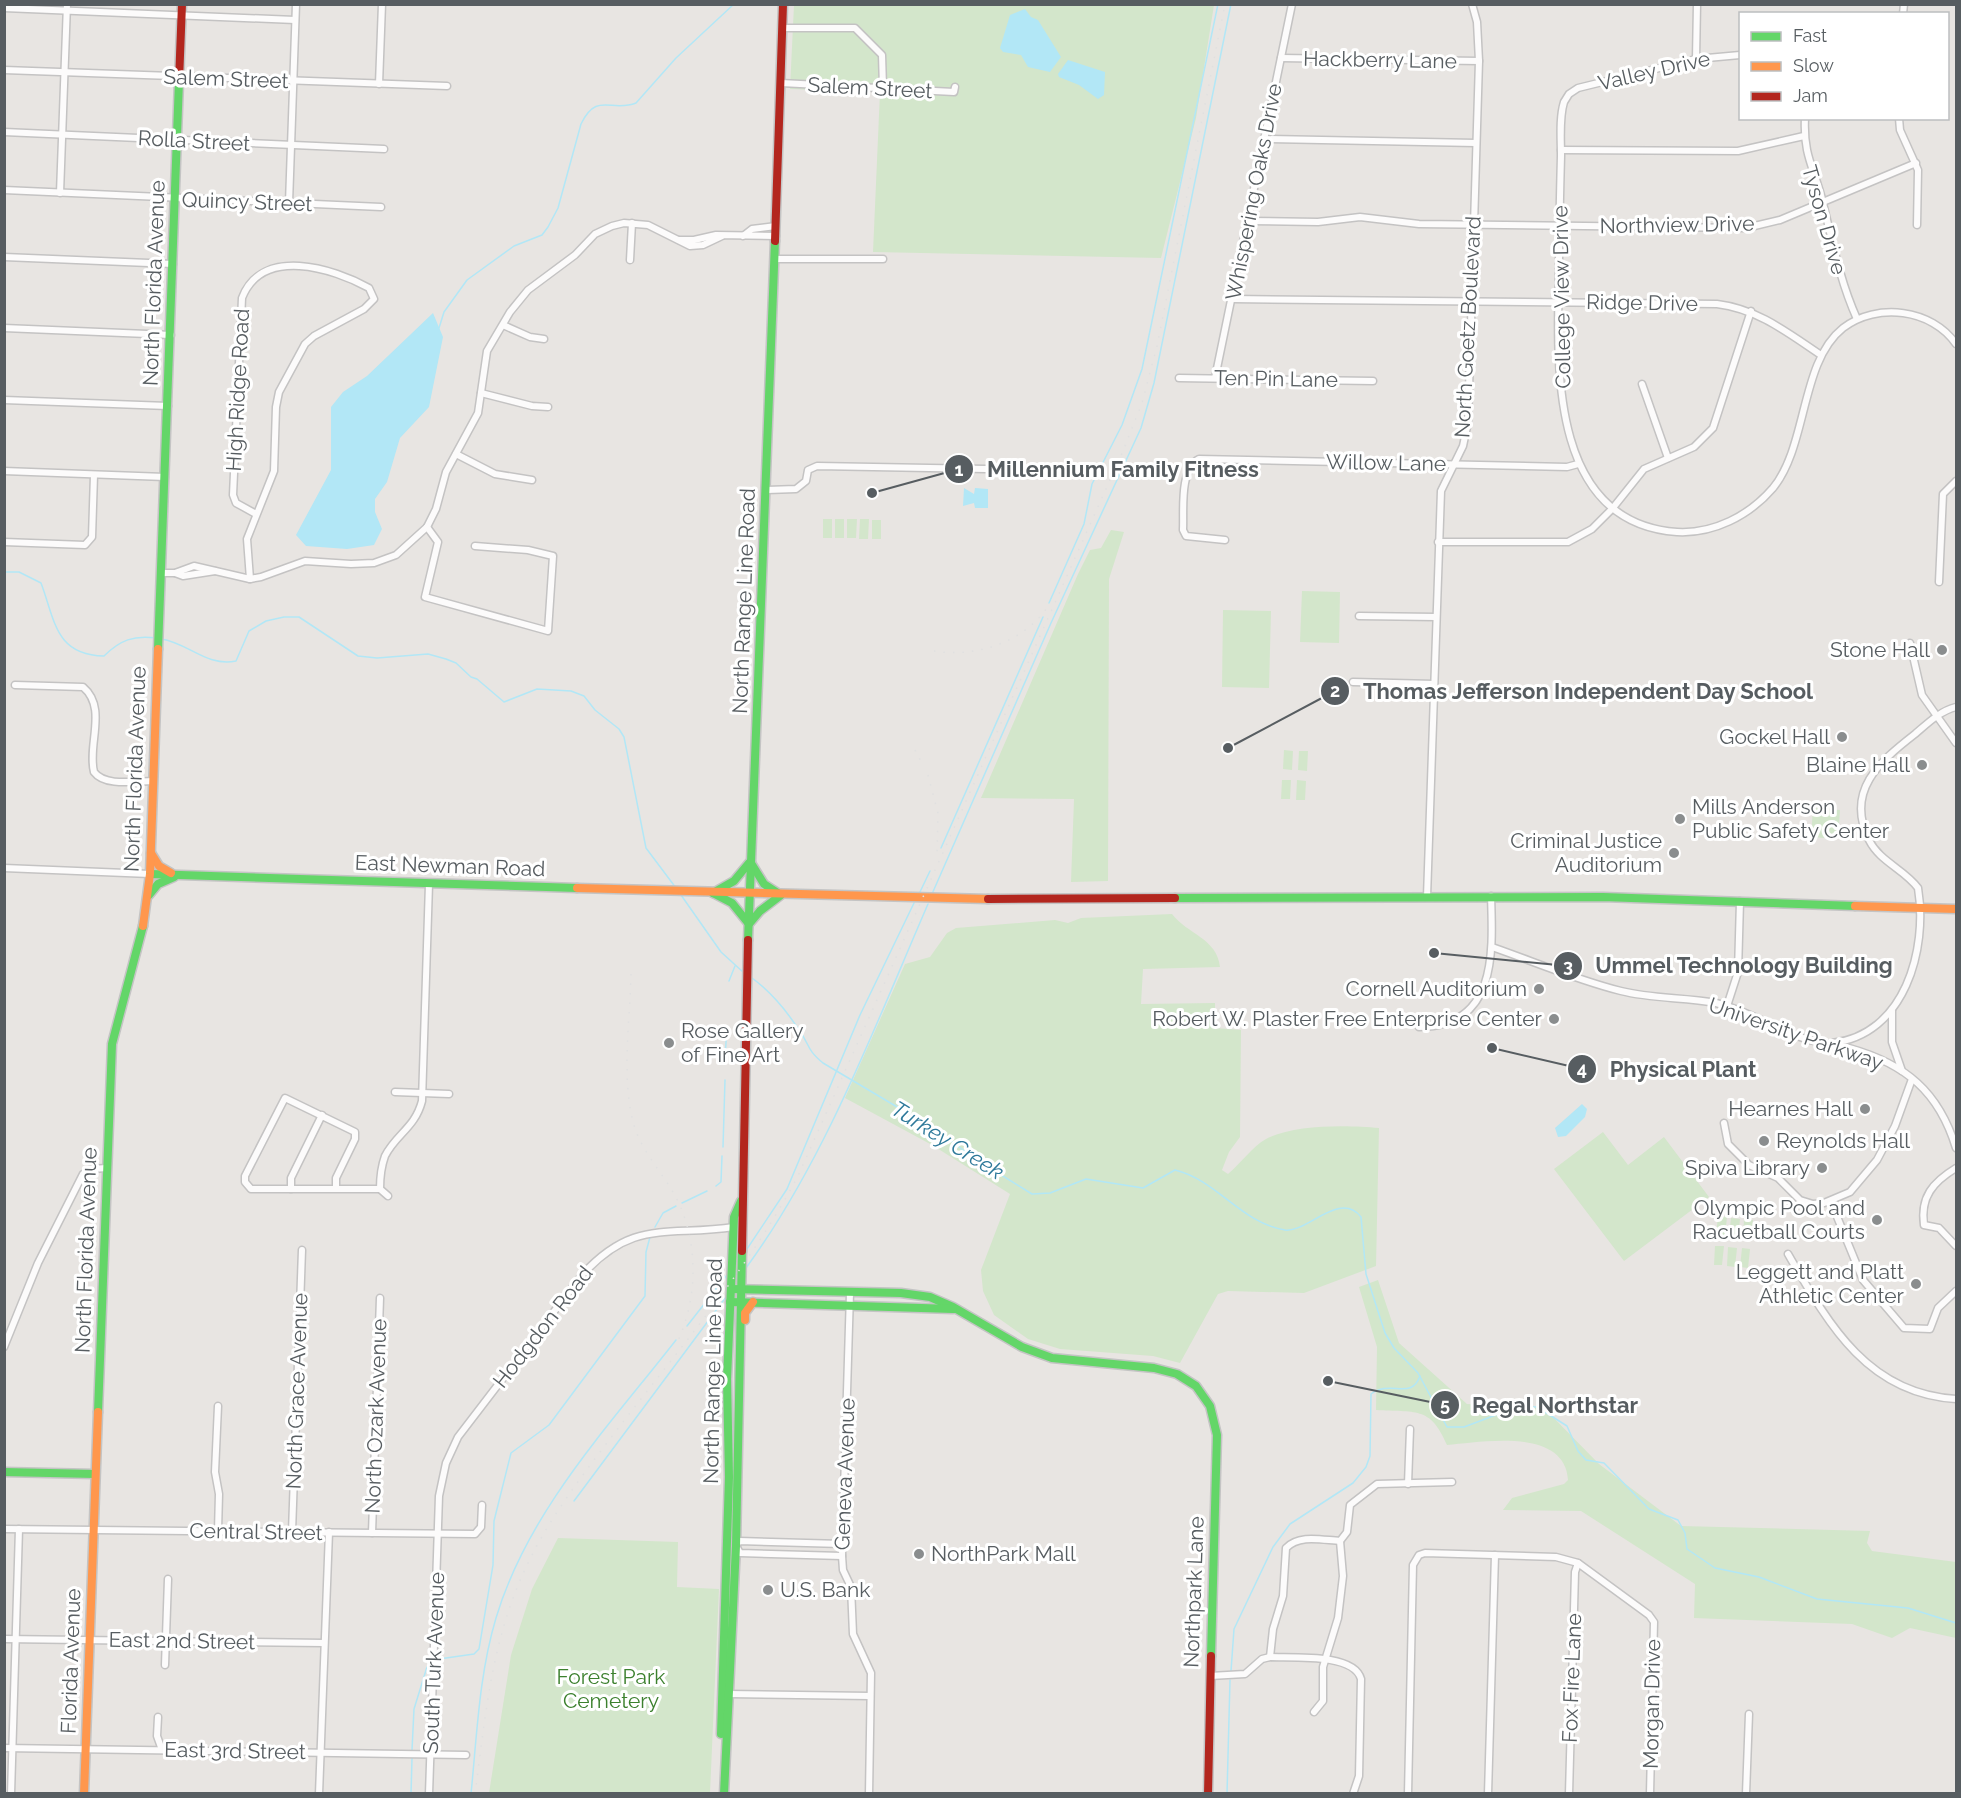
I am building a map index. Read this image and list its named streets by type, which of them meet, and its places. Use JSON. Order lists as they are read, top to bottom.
{
  "streets": {
    "main road": [
      "North Florida Avenue",
      "North Range Line Road",
      "East Newman Road",
      "Northpark Lane",
      "Florida Avenue"
    ],
    "street": [
      "Hackberry Lane",
      "Valley Drive",
      "Salem Street",
      "Rolla Street",
      "Whispering Oaks Drive",
      "Quincy Street",
      "Tyson Drive",
      "Northview Drive",
      "College View Drive",
      "Ridge Drive",
      "North Goetz Boulevard",
      "Ten Pin Lane",
      "High Ridge Road",
      "Willow Lane",
      "University Parkway",
      "Hodgdon Road",
      "North Grace Avenue",
      "North Ozark Avenue",
      "Geneva Avenue",
      "Central Street",
      "East 2nd Street",
      "South Turk Avenue",
      "Fox Fire Lane",
      "Morgan Drive",
      "East 3rd Street"
    ]
  },
  "crossings": [
    ["Hackberry Lane", "Whispering Oaks Drive"],
    ["Hackberry Lane", "North Goetz Boulevard"],
    ["Valley Drive", "College View Drive"],
    ["Salem Street", "North Florida Avenue"],
    ["Salem Street", "North Range Line Road"],
    ["Rolla Street", "North Florida Avenue"],
    ["Whispering Oaks Drive", "Northview Drive"],
    ["Whispering Oaks Drive", "Ridge Drive"],
    ["Whispering Oaks Drive", "Ten Pin Lane"],
    ["Quincy Street", "North Florida Avenue"],
    ["Tyson Drive", "Northview Drive"],
    ["Tyson Drive", "College View Drive"],
    ["Northview Drive", "College View Drive"],
    ["Northview Drive", "North Goetz Boulevard"],
    ["North Florida Avenue", "East Newman Road"],
    ["North Florida Avenue", "Central Street"],
    ["North Florida Avenue", "Florida Avenue"],
    ["College View Drive", "Ridge Drive"],
    ["College View Drive", "Willow Lane"],
    ["Ridge Drive", "North Goetz Boulevard"],
    ["North Goetz Boulevard", "Willow Lane"],
    ["North Goetz Boulevard", "East Newman Road"],
    ["North Range Line Road", "East Newman Road"],
    ["North Range Line Road", "Hodgdon Road"],
    ["Hodgdon Road", "Central Street"],
    ["Hodgdon Road", "South Turk Avenue"],
    ["North Grace Avenue", "Central Street"],
    ["North Ozark Avenue", "Central Street"],
    ["Central Street", "Florida Avenue"],
    ["Central Street", "South Turk Avenue"],
    ["East 2nd Street", "Florida Avenue"],
    ["Florida Avenue", "East 3rd Street"],
    ["South Turk Avenue", "East 3rd Street"],
    ["Fox Fire Lane", "Morgan Drive"]
  ],
  "water": ["Turkey Creek"],
  "parks": ["Forest Park Cemetery"],
  "places": [
    "Millennium Family Fitness",
    "Stone Hall",
    "Gockel Hall",
    "Thomas Jefferson Independent Day School",
    "Blaine Hall",
    "Mills Anderson Public Safety Center",
    "Criminal Justice Auditorium",
    "Ummel Technology Building",
    "Cornell Auditorium",
    "Robert W. Plaster Free Enterprise Center",
    "Rose Gallery of Fine Art",
    "Physical Plant",
    "Hearnes Hall",
    "Reynolds Hall",
    "Spiva Library",
    "Olympic Pool and Racuetball Courts",
    "Leggett and Platt Athletic Center",
    "Regal Northstar",
    "NorthPark Mall",
    "U.S. Bank"
  ],
  "legend": ["Fast", "Slow", "Jam"]
}
